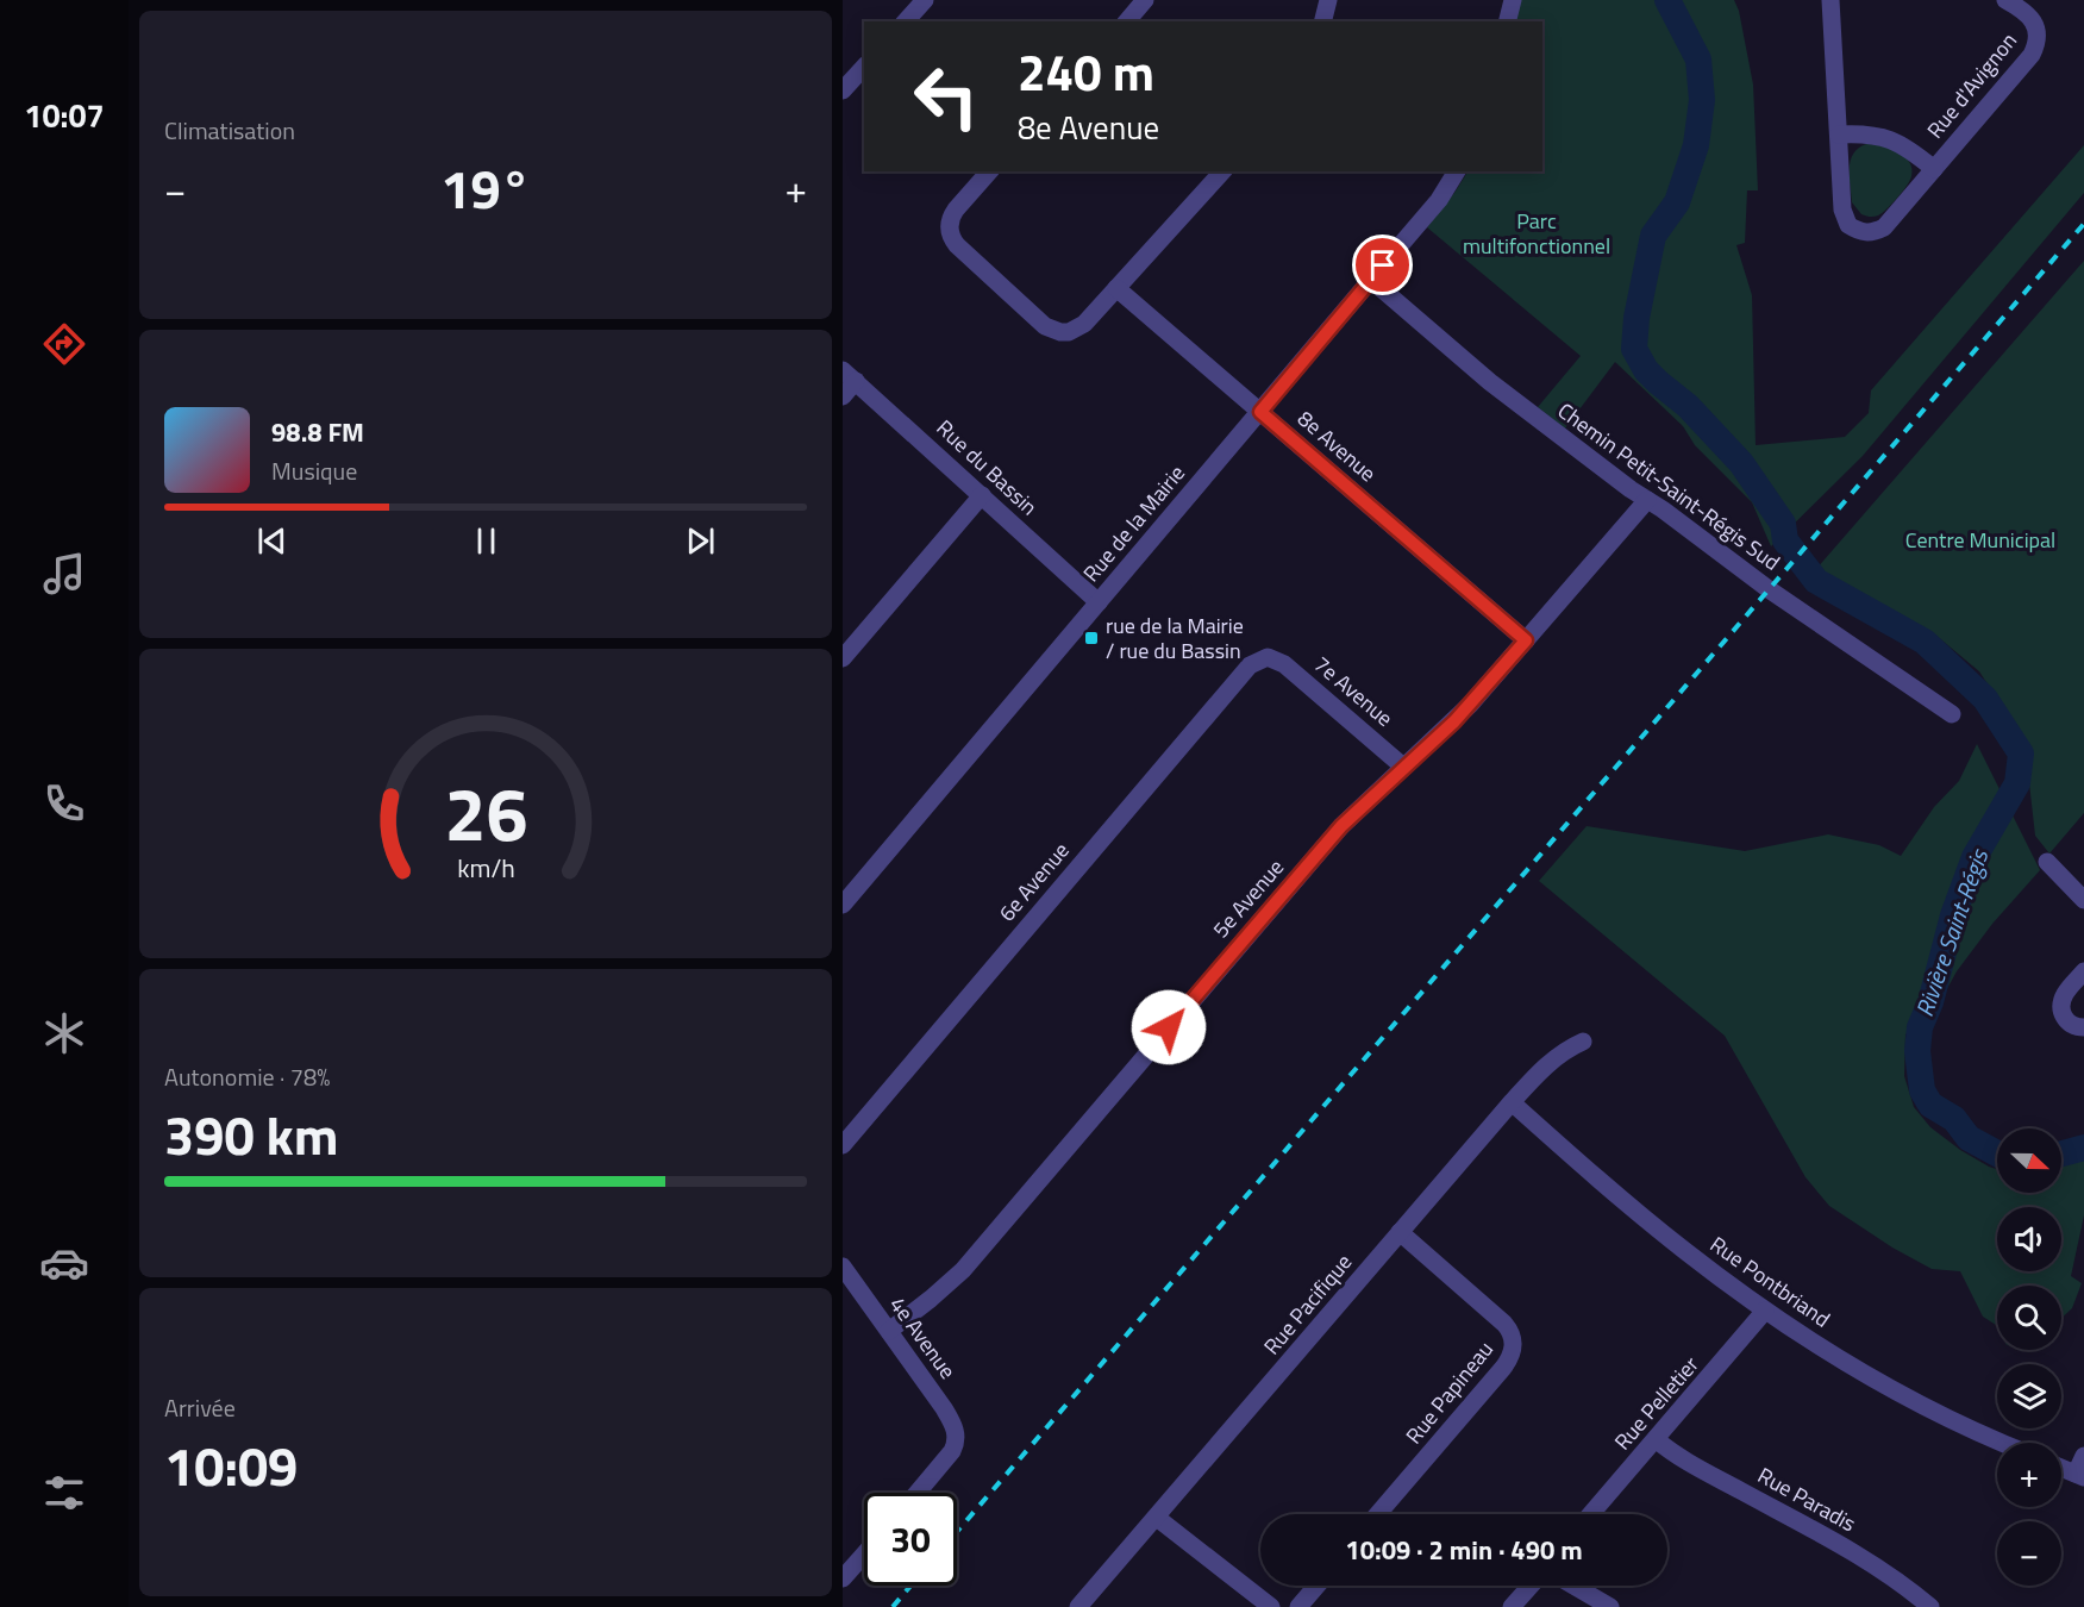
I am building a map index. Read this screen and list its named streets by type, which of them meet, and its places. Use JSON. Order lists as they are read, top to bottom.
{
  "streets": {
    "street": [
      "Rue d'Avignon",
      "8e Avenue",
      "Rue du Bassin",
      "Chemin Petit-Saint-Régis Sud",
      "Rue de la Mairie",
      "7e Avenue",
      "6e Avenue",
      "5e Avenue",
      "Rue Pontbriand",
      "Rue Pacifique",
      "4e Avenue",
      "Rue Papineau",
      "Rue Pelletier",
      "Rue Paradis"
    ]
  },
  "crossings": [
    ["8e Avenue", "Rue de la Mairie"],
    ["8e Avenue", "5e Avenue"],
    ["Rue du Bassin", "Rue de la Mairie"],
    ["Chemin Petit-Saint-Régis Sud", "Rue de la Mairie"],
    ["Chemin Petit-Saint-Régis Sud", "5e Avenue"],
    ["7e Avenue", "6e Avenue"],
    ["7e Avenue", "5e Avenue"],
    ["5e Avenue", "4e Avenue"],
    ["Rue Pontbriand", "Rue Pacifique"],
    ["Rue Pontbriand", "Rue Pelletier"],
    ["Rue Pacifique", "Rue Papineau"],
    ["Rue Pelletier", "Rue Paradis"]
  ],
  "water": ["Rivière Saint-Régis"],
  "parks": ["Parc multifonctionnel", "Centre Municipal"],
  "places": {
    "transit": ["rue de la Mairie / rue du Bassin"]
  },
  "north": "right",
  "page": {
    "tabs": "10:07",
    "tile": [
      "Climatisation",
      ["Autonomie · 78%", "390 km"],
      ["Arrivée", "10:09"]
    ],
    "turn": ["240 m", "8e Avenue"],
    "heat": ["−", "19°", "+"],
    "song": ["98.8 FM", "Musique"],
    "map_buttons": ["+", "−"],
    "limit": "30",
    "trip": "10:09 · 2 min · 490 m",
    "gauge": ["26", "km/h"]
  }
}
